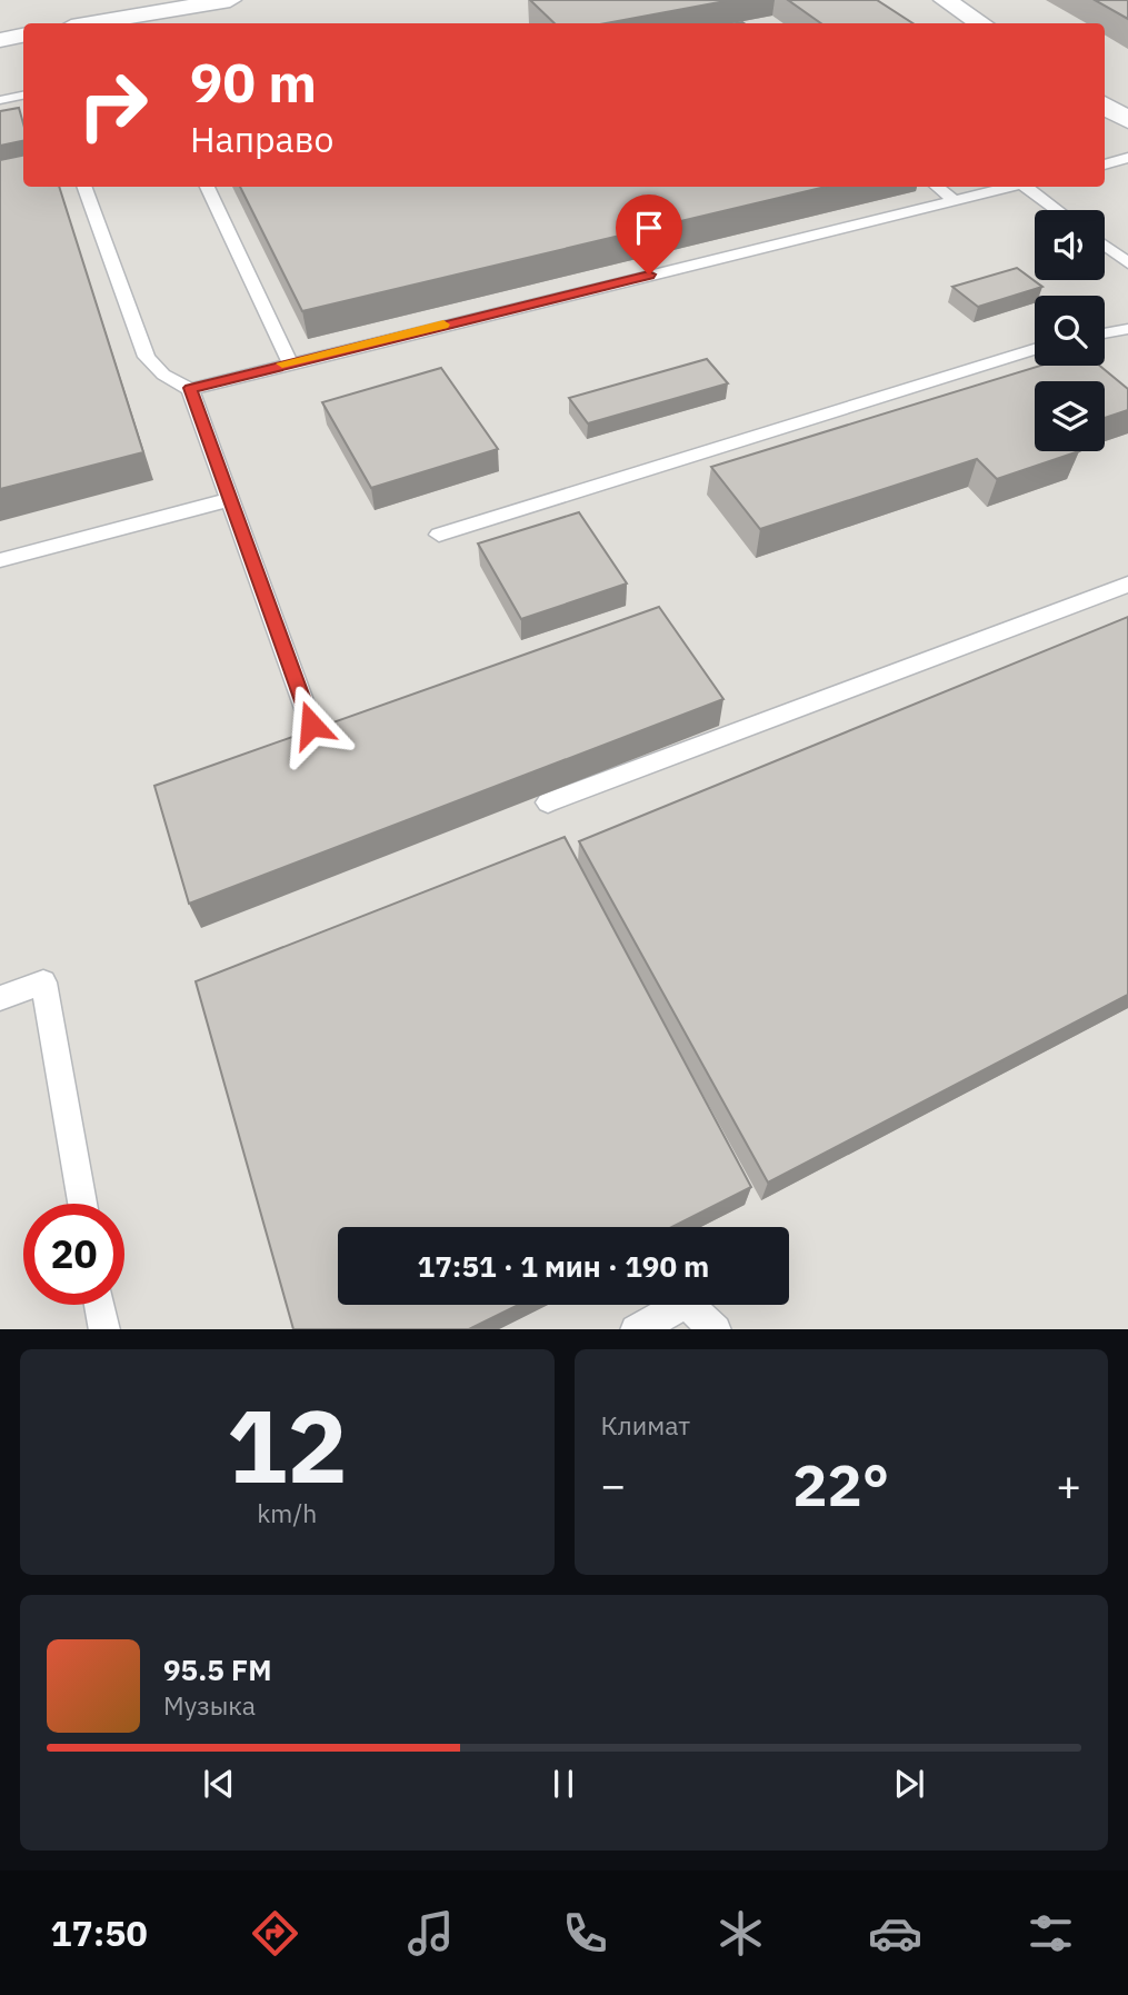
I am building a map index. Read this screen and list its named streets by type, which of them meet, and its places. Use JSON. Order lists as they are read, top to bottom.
{
  "page": {
    "turn": ["90 m", "Направо"],
    "limit": "20",
    "trip": "17:51 · 1 мин · 190 m",
    "tile": [
      ["12", "km/h"],
      "Климат"
    ],
    "heat": ["−", "22°", "+"],
    "song": ["95.5 FM", "Музыка"],
    "tabs": "17:50"
  }
}
